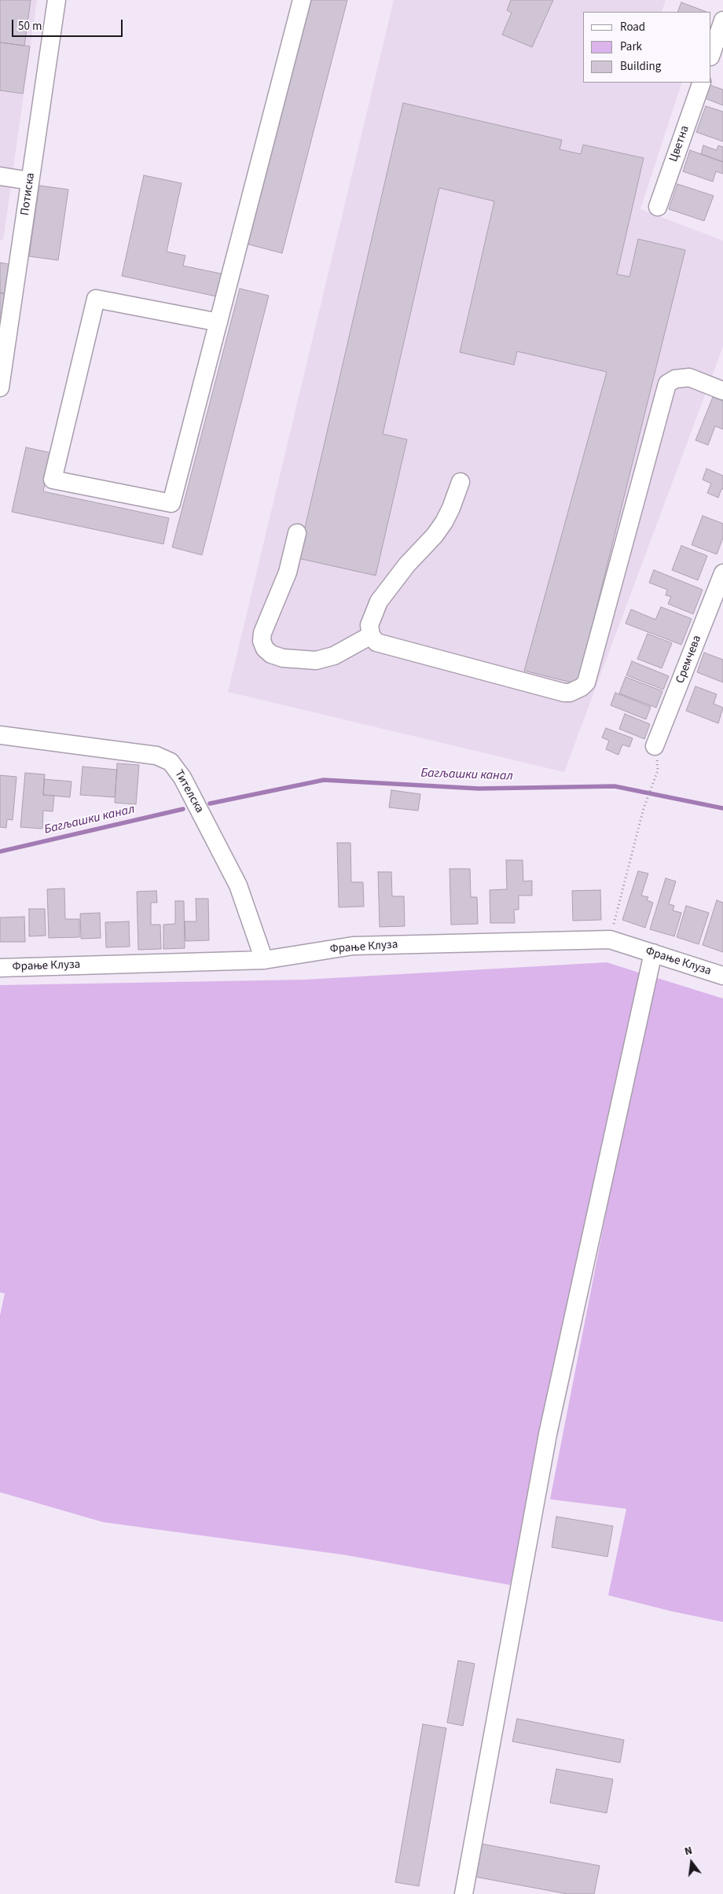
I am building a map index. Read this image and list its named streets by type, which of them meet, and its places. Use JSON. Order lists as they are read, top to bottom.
{
  "streets": {
    "street": [
      "Цветна",
      "Потиска",
      "Сремчева",
      "Тителска",
      "Фрање Клуза"
    ]
  },
  "crossings": [
    ["Тителска", "Фрање Клуза"]
  ],
  "water": ["Багљашки канал"],
  "legend": ["Road", "Park", "Building"],
  "scale_bar": "50 m",
  "north": "top"
}
